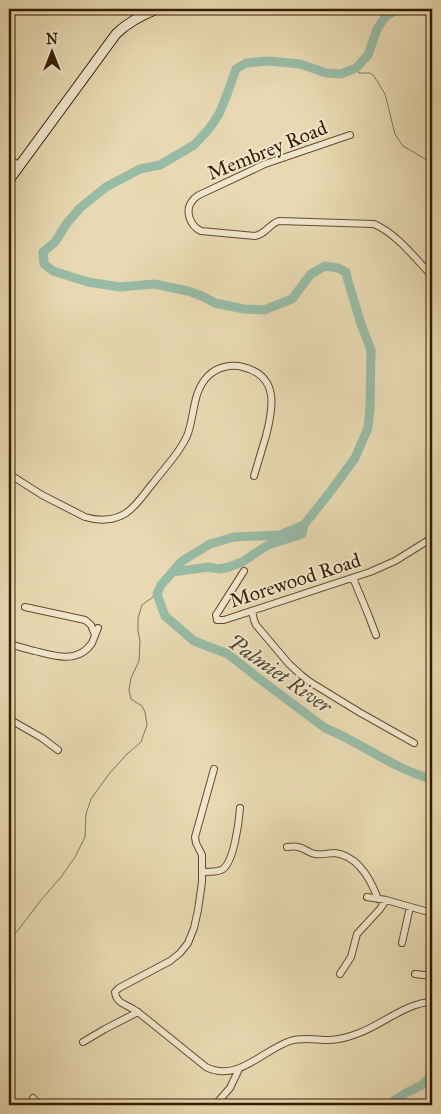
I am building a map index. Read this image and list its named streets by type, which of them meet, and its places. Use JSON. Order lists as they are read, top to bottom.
{
  "streets": {
    "street": ["Membrey Road", "Morewood Road"]
  },
  "water": ["Palmiet River"],
  "north": "top"
}
